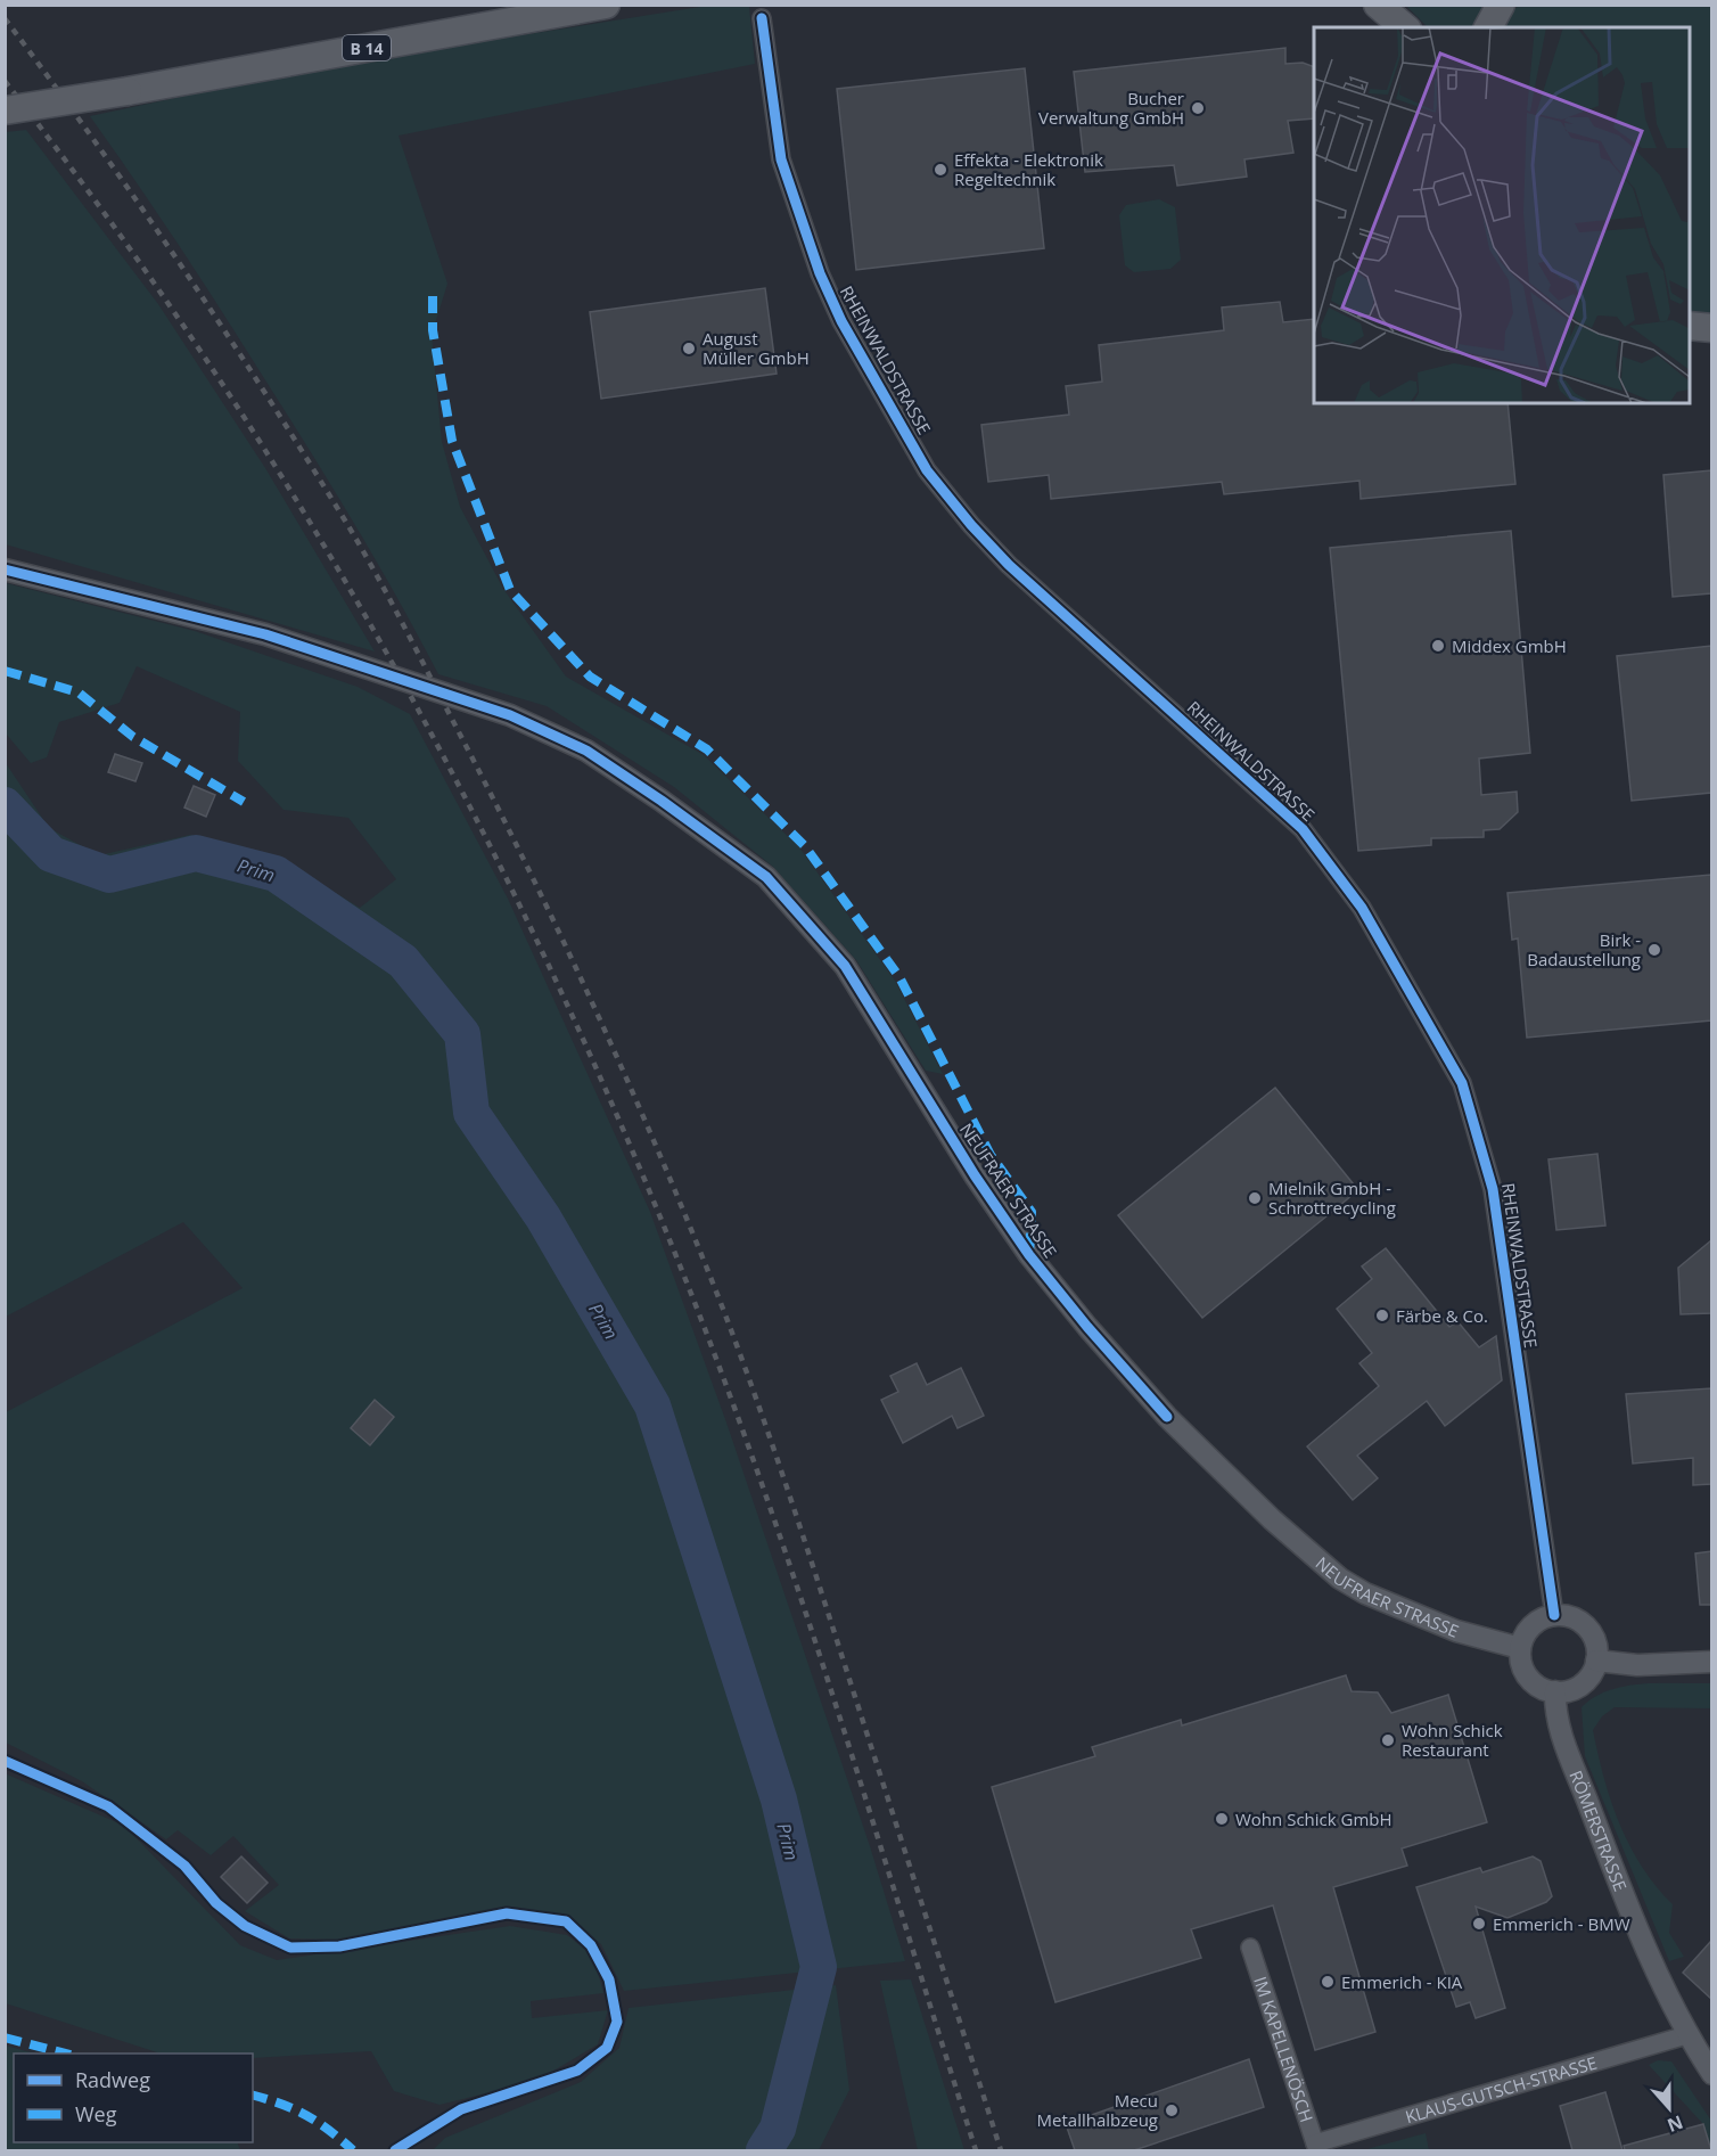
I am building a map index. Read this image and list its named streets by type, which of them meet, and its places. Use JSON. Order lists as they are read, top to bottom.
{
  "streets": {
    "main road": ["B 14"],
    "street": [
      "RHEINWALDSTRASSE",
      "NEUFRAER STRASSE",
      "RÖMERSTRASSE",
      "IM KAPELLENÖSCH",
      "KLAUS-GUTSCH-STRASSE"
    ]
  },
  "crossings": [
    ["RHEINWALDSTRASSE", "NEUFRAER STRASSE"],
    ["RHEINWALDSTRASSE", "RÖMERSTRASSE"],
    ["NEUFRAER STRASSE", "RÖMERSTRASSE"],
    ["RÖMERSTRASSE", "KLAUS-GUTSCH-STRASSE"],
    ["IM KAPELLENÖSCH", "KLAUS-GUTSCH-STRASSE"]
  ],
  "water": ["Prim"],
  "places": [
    "Bucher Verwaltung GmbH",
    "Effekta - Elektronik Regeltechnik",
    "August Müller GmbH",
    "Middex GmbH",
    "Birk - Badaustellung",
    "Mielnik GmbH - Schrottrecycling",
    "Färbe & Co.",
    "Wohn Schick Restaurant",
    "Wohn Schick GmbH",
    "Emmerich - BMW",
    "Emmerich - KIA",
    "Mecu Metallhalbzeug"
  ],
  "legend": ["Radweg", "Weg"],
  "north": "bottom"
}
